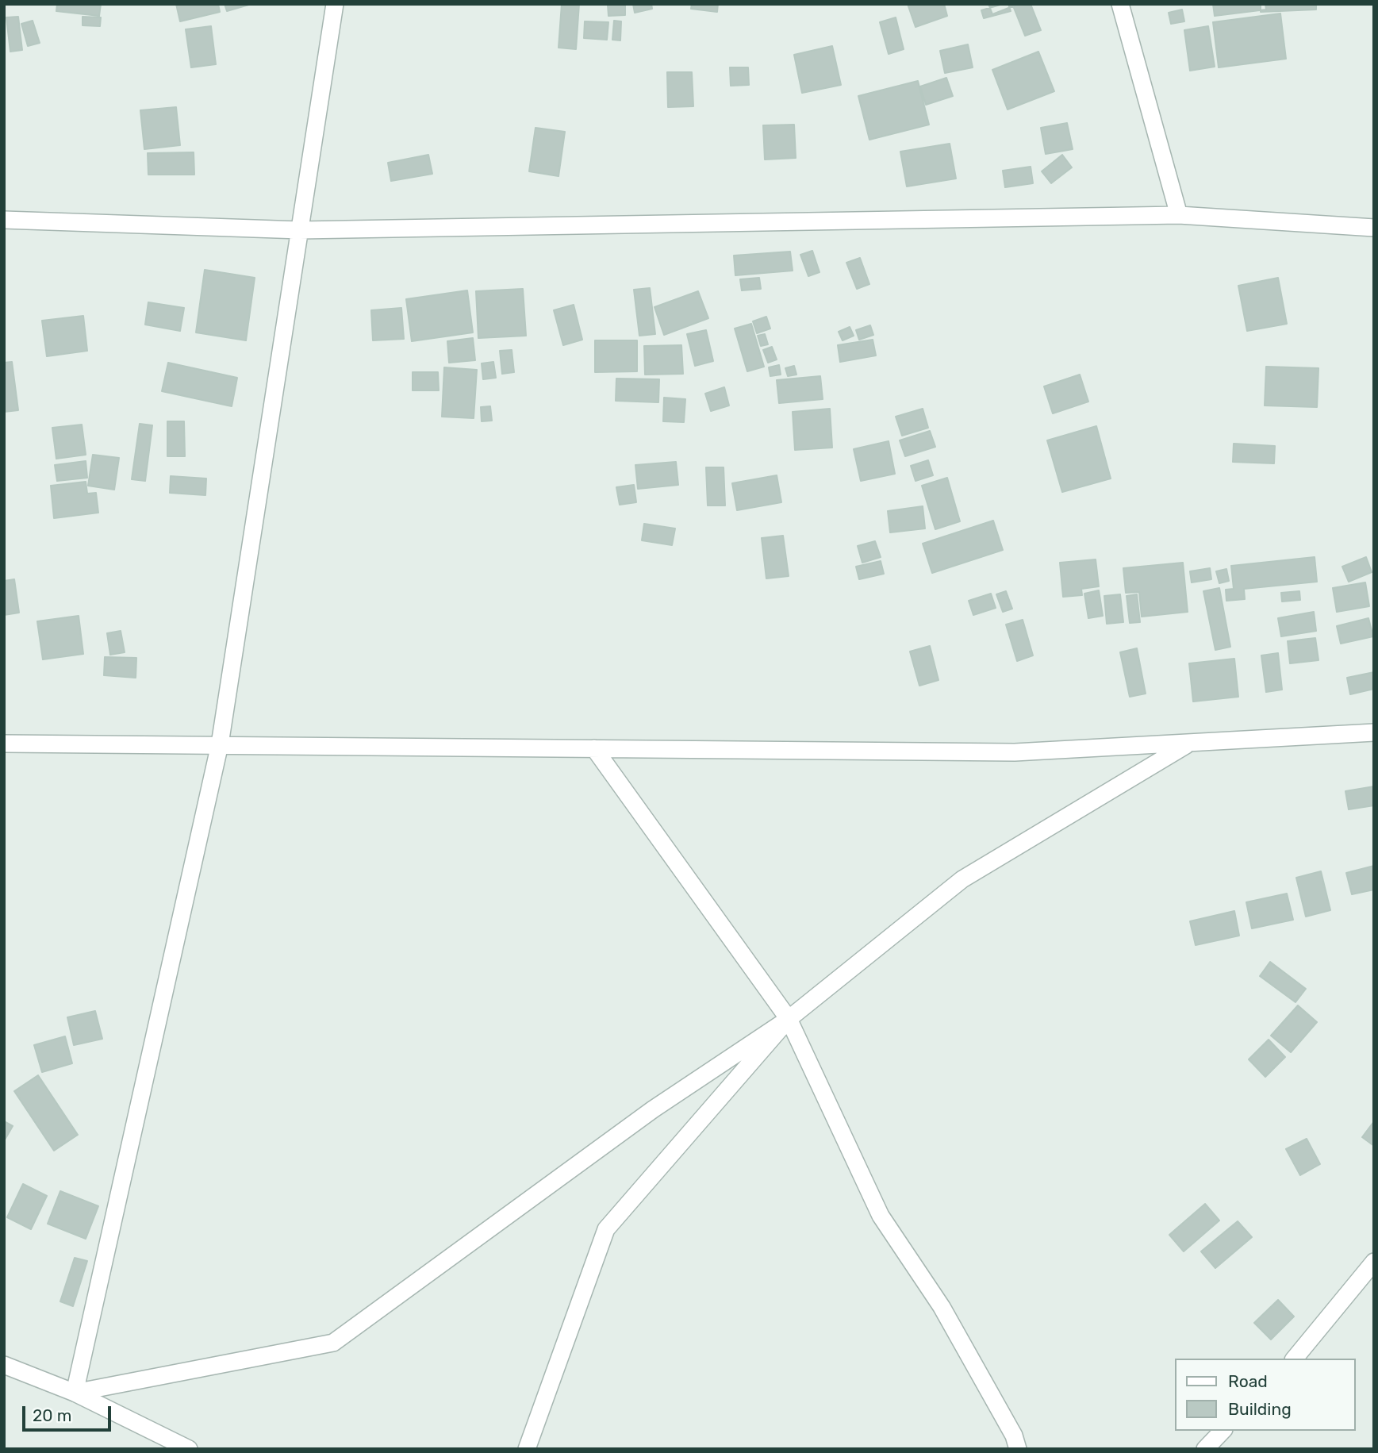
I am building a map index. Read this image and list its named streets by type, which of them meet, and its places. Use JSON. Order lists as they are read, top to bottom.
{
  "legend": ["Road", "Building"],
  "scale_bar": "20 m"
}
